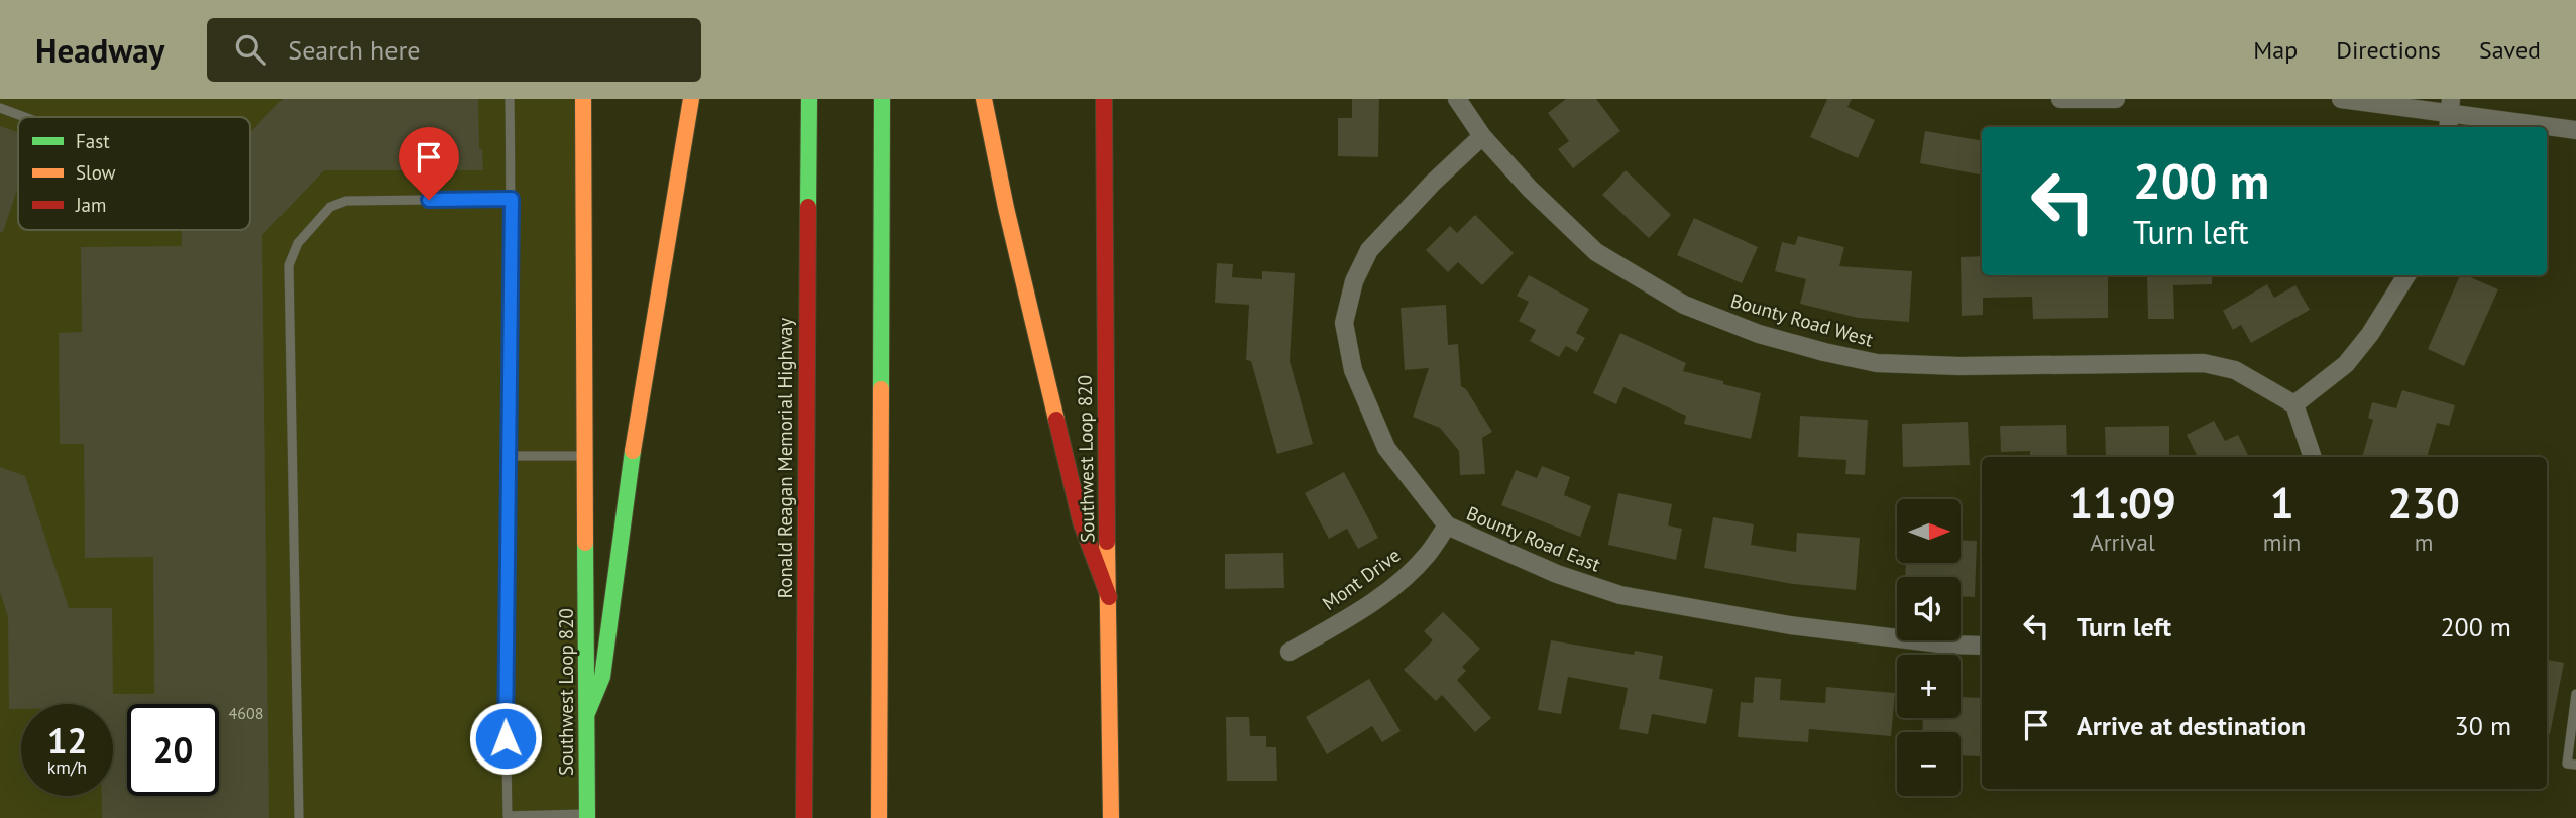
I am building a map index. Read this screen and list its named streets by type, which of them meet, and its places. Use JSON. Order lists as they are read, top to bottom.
{
  "streets": {
    "main road": ["Ronald Reagan Memorial Highway", "Southwest Loop 820"],
    "street": ["Bounty Road West", "Bounty Road East", "Mont Drive"]
  },
  "crossings": [
    ["Bounty Road West", "Bounty Road East"],
    ["Bounty Road East", "Mont Drive"]
  ],
  "house_numbers": ["4608"],
  "legend": ["Fast", "Slow", "Jam"],
  "north": "right",
  "page": {
    "header": "Headway",
    "search": "Search here",
    "nav": ["Map", "Directions", "Saved"],
    "turn": ["200 m", "Turn left"],
    "eta": [
      "11:09",
      "Arrival",
      "1",
      "min",
      "230",
      "m"
    ],
    "map_buttons": ["+", "−"],
    "list": [
      {
        "name": "Turn left",
        "value": "200 m"
      },
      {
        "name": "Arrive at destination",
        "value": "30 m"
      }
    ],
    "speed": "12 km/h",
    "limit": "20"
  }
}
